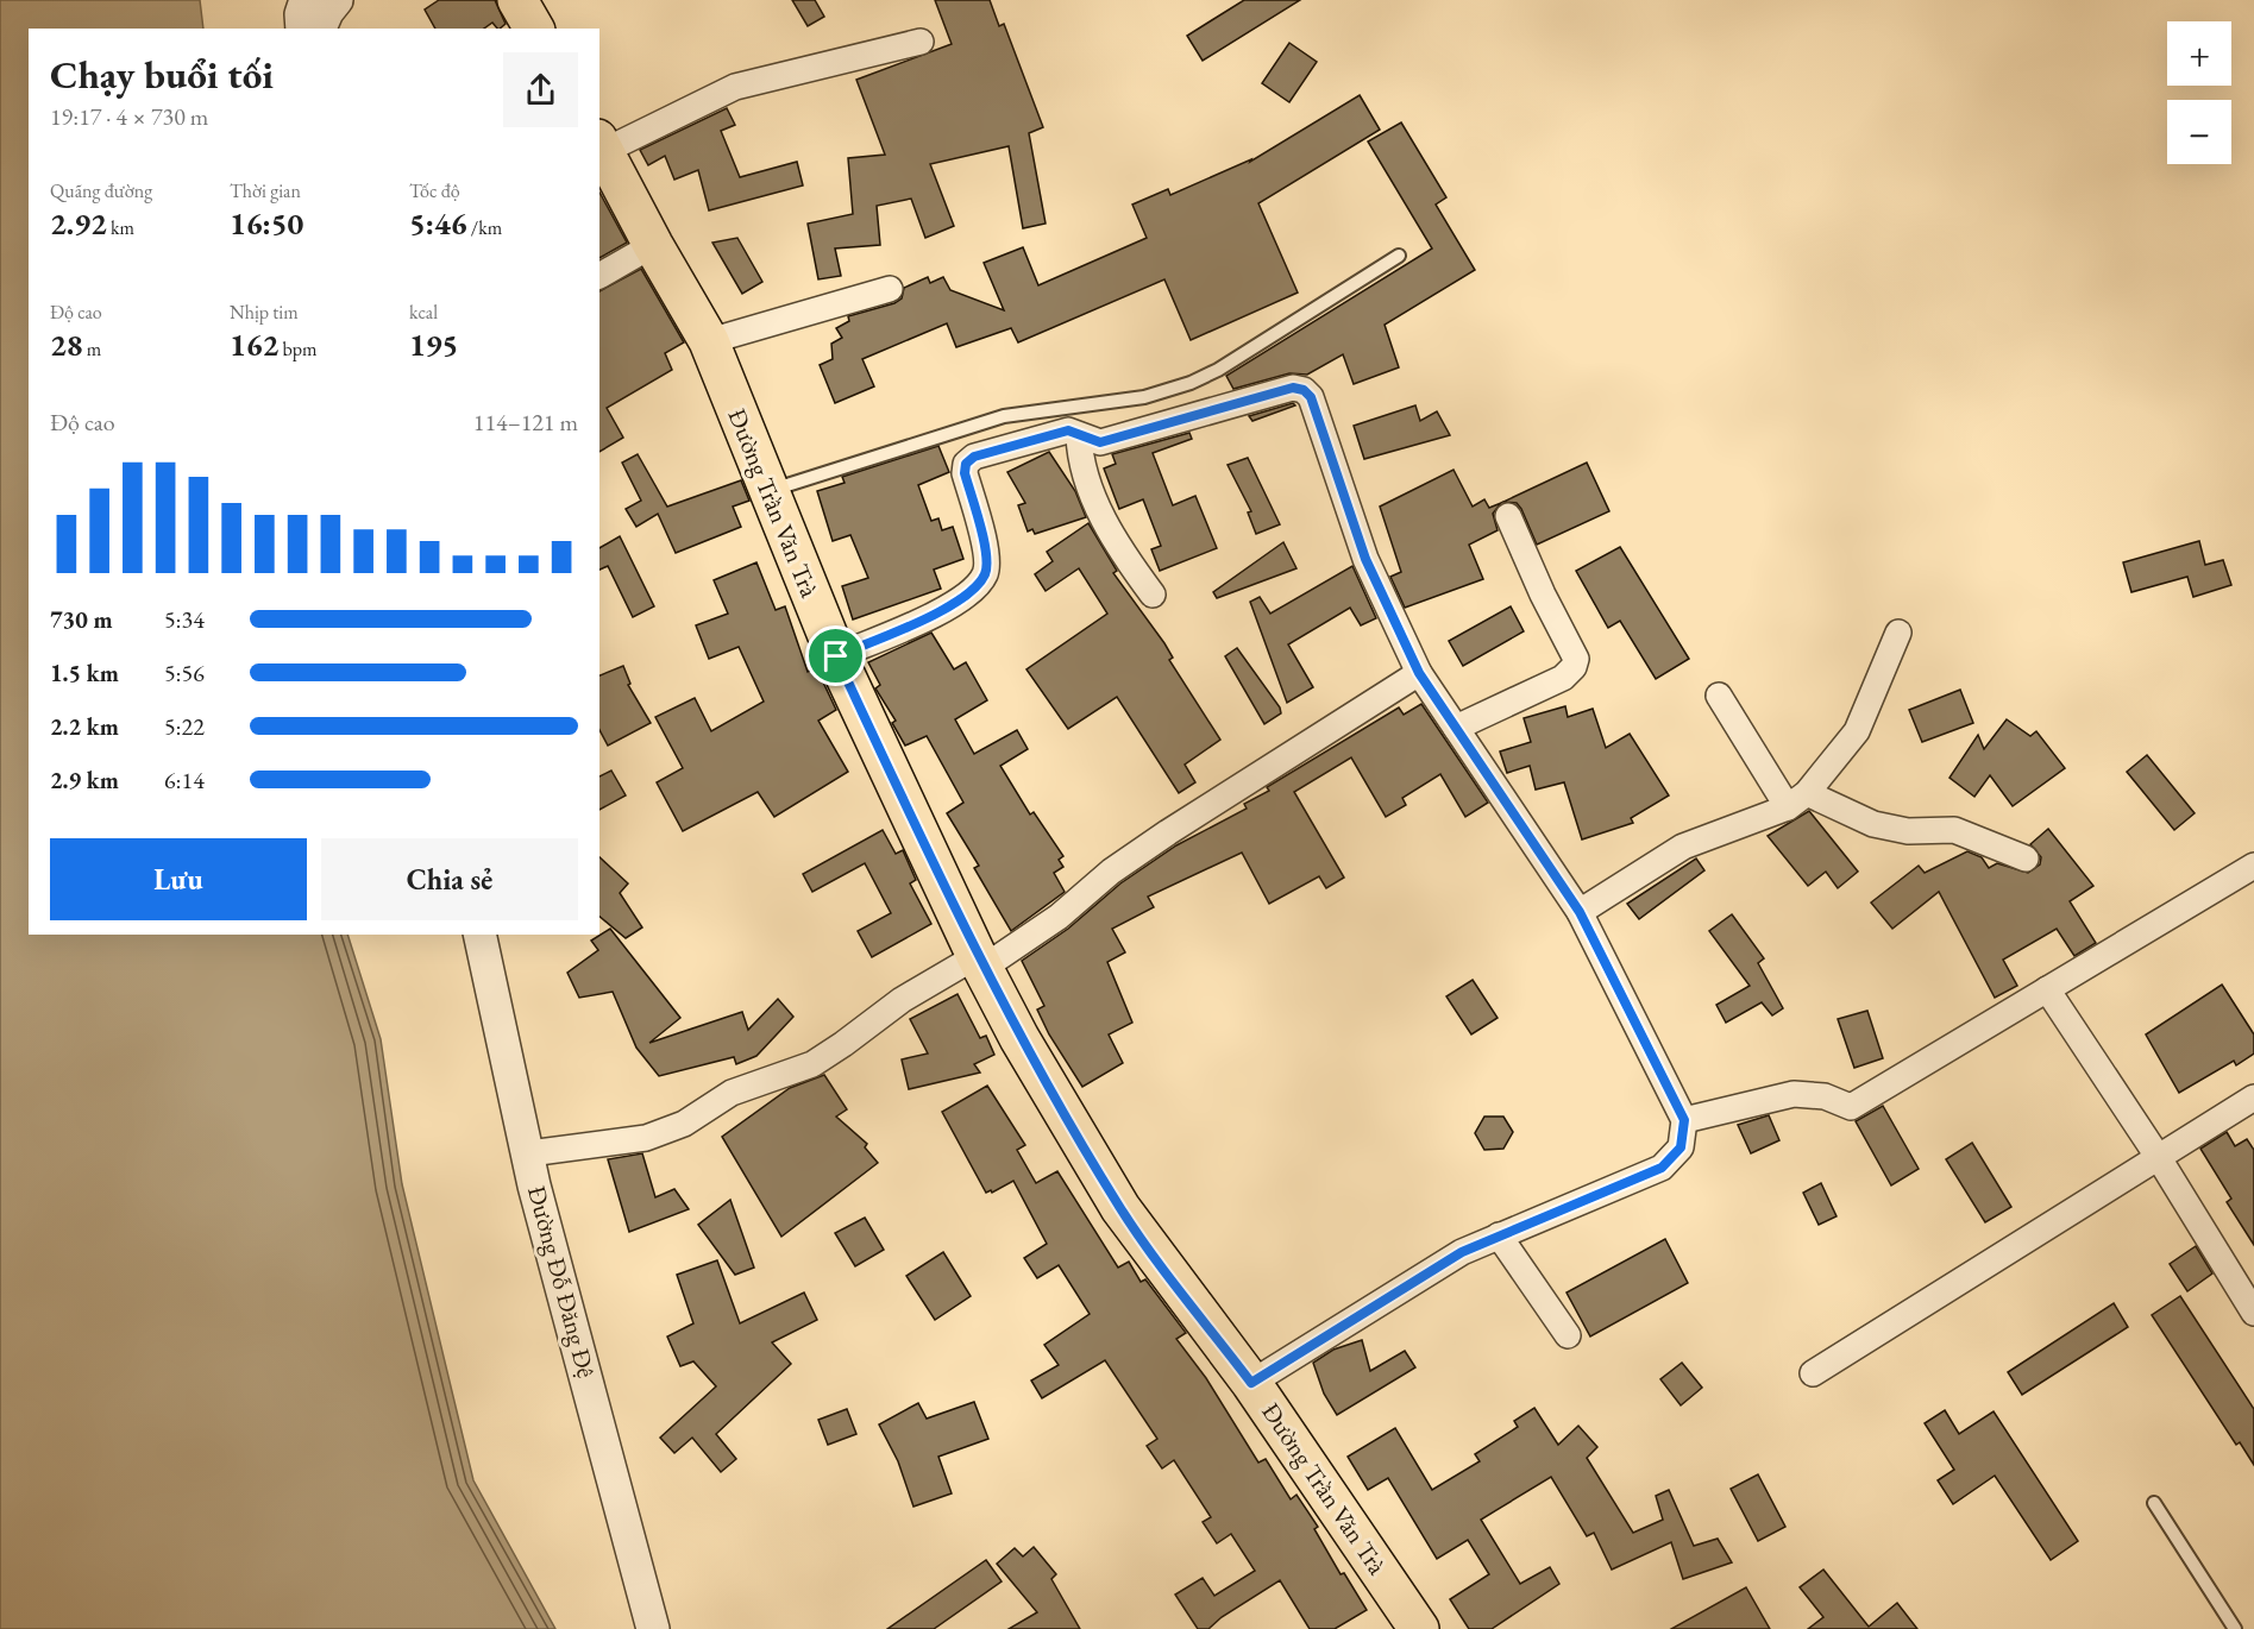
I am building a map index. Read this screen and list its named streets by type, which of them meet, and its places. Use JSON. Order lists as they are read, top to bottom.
{
  "streets": {
    "main road": ["Đường Trần Văn Trà"],
    "street": ["Đường Đỗ Đăng Đệ"]
  },
  "page": {
    "map_buttons": ["+", "−"],
    "heading": ["Chạy buổi tối", "19:17 · 4 × 730 m"],
    "stats": [
      ["Quãng đường", "2.92 km"],
      ["Thời gian", "16:50"],
      ["Tốc độ", "5:46 /km"],
      ["Độ cao", "28 m"],
      ["Nhịp tim", "162 bpm"],
      ["kcal", "195"]
    ],
    "chart": ["Độ cao", "114–121 m"],
    "list": [
      {
        "name": "730 m",
        "note": "5:34"
      },
      {
        "name": "1.5 km",
        "note": "5:56"
      },
      {
        "name": "2.2 km",
        "note": "5:22"
      },
      {
        "name": "2.9 km",
        "note": "6:14"
      }
    ],
    "buttons": ["Lưu", "Chia sẻ"]
  }
}
